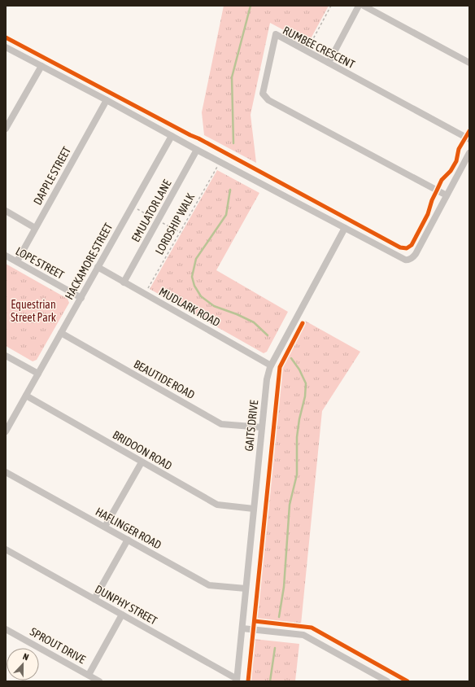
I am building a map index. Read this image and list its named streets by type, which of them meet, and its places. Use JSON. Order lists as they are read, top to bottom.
{
  "streets": {
    "street": [
      "RUMBEE CRESCENT",
      "DAPPLE STREET",
      "EMULATOR LANE",
      "HACKAMORE STREET",
      "LOPE STREET",
      "MUDLARK ROAD",
      "BEAUTIDE ROAD",
      "GAITS DRIVE",
      "BRIDOON ROAD",
      "HAFLINGER ROAD",
      "DUNPHY STREET",
      "SPROUT DRIVE"
    ],
    "path": ["LORDSHIP WALK"]
  },
  "crossings": [
    ["DAPPLE STREET", "LOPE STREET"],
    ["EMULATOR LANE", "MUDLARK ROAD"],
    ["LORDSHIP WALK", "MUDLARK ROAD"],
    ["HACKAMORE STREET", "LOPE STREET"],
    ["HACKAMORE STREET", "MUDLARK ROAD"],
    ["HACKAMORE STREET", "BEAUTIDE ROAD"],
    ["HACKAMORE STREET", "BRIDOON ROAD"],
    ["MUDLARK ROAD", "GAITS DRIVE"],
    ["BEAUTIDE ROAD", "GAITS DRIVE"],
    ["GAITS DRIVE", "BRIDOON ROAD"],
    ["GAITS DRIVE", "HAFLINGER ROAD"],
    ["GAITS DRIVE", "DUNPHY STREET"]
  ],
  "parks": ["Equestrian Street Park"],
  "north": "top"
}
